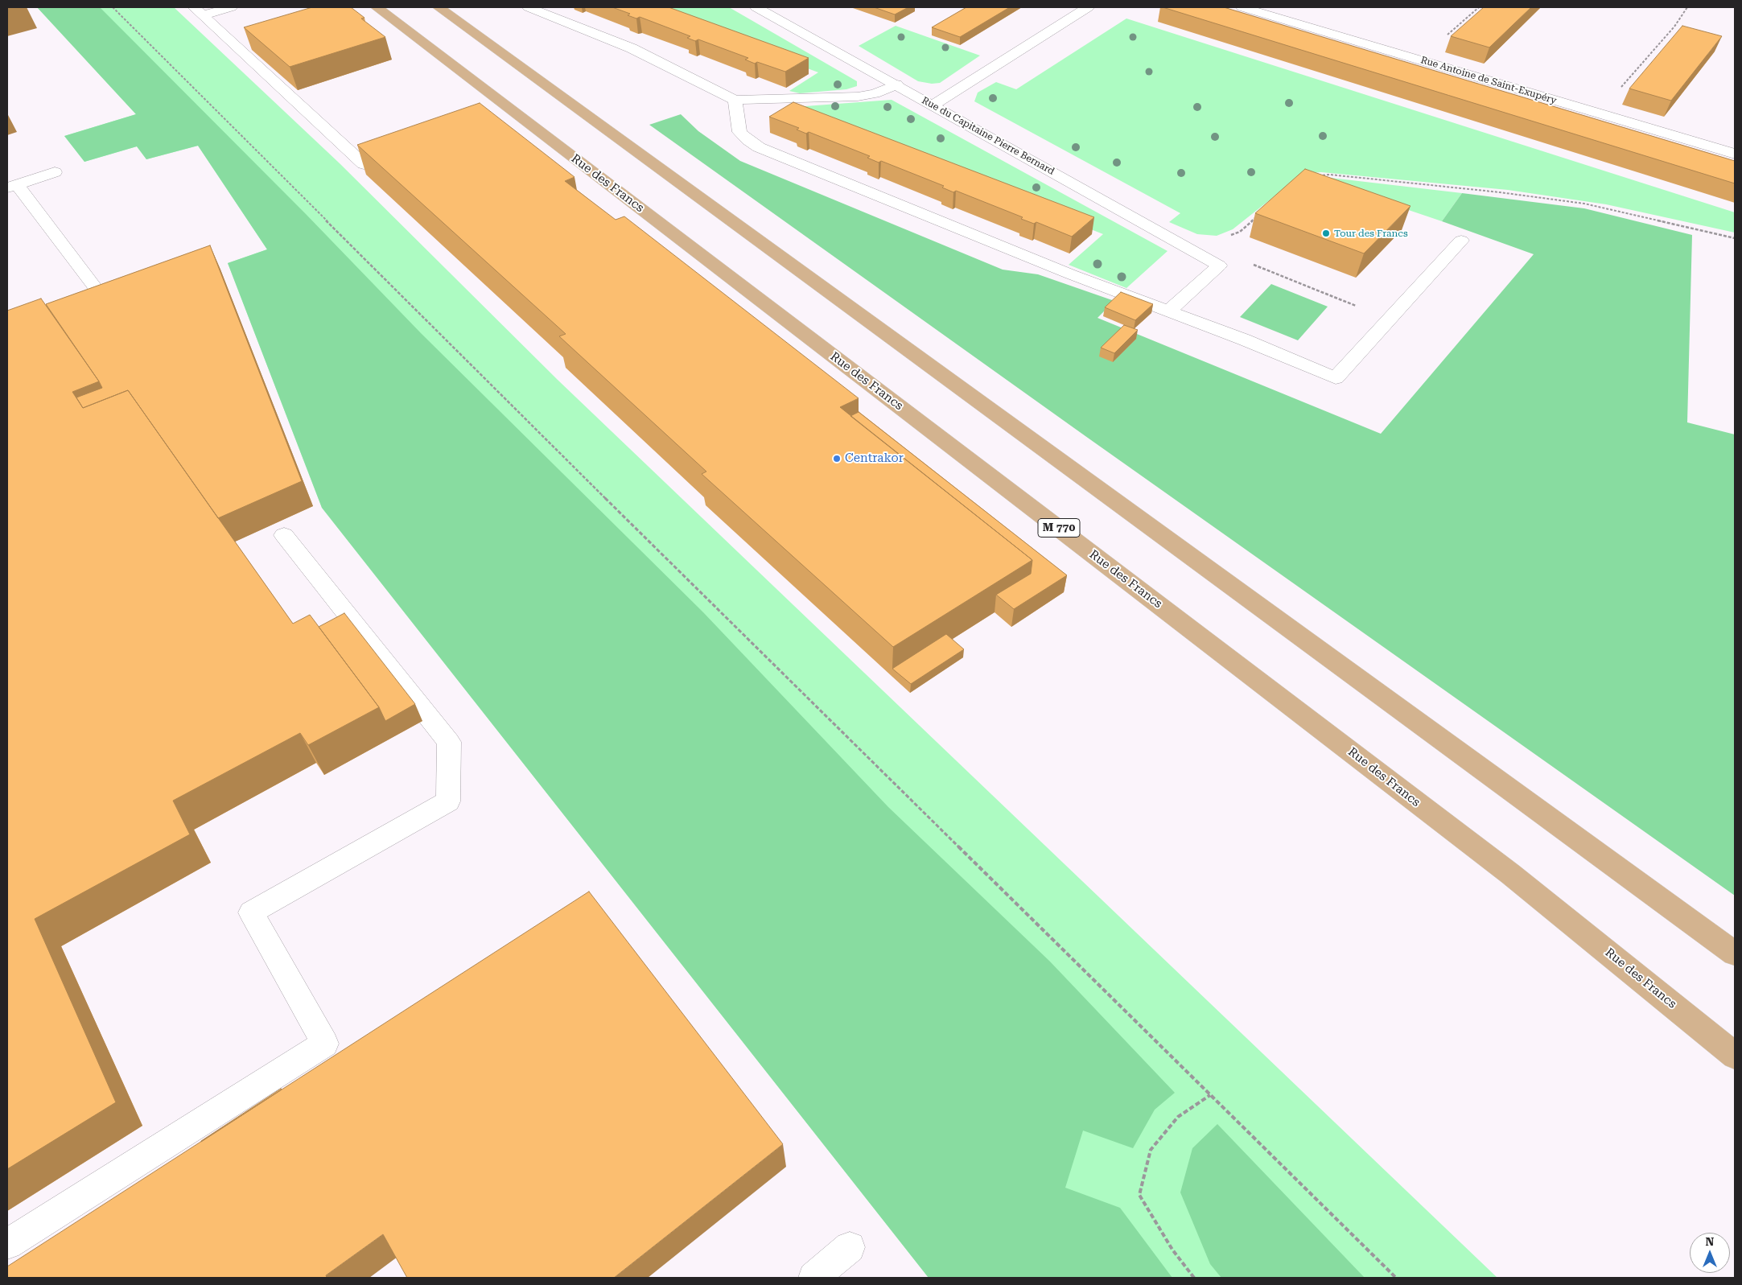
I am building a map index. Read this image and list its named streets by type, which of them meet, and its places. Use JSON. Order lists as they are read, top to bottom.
{
  "streets": {
    "main road": ["Rue des Francs", "M 770"],
    "street": ["Rue Antoine de Saint-Exupéry", "Rue du Capitaine Pierre Bernard"]
  },
  "places": ["Tour des Francs", "Centrakor"],
  "north": "top"
}
